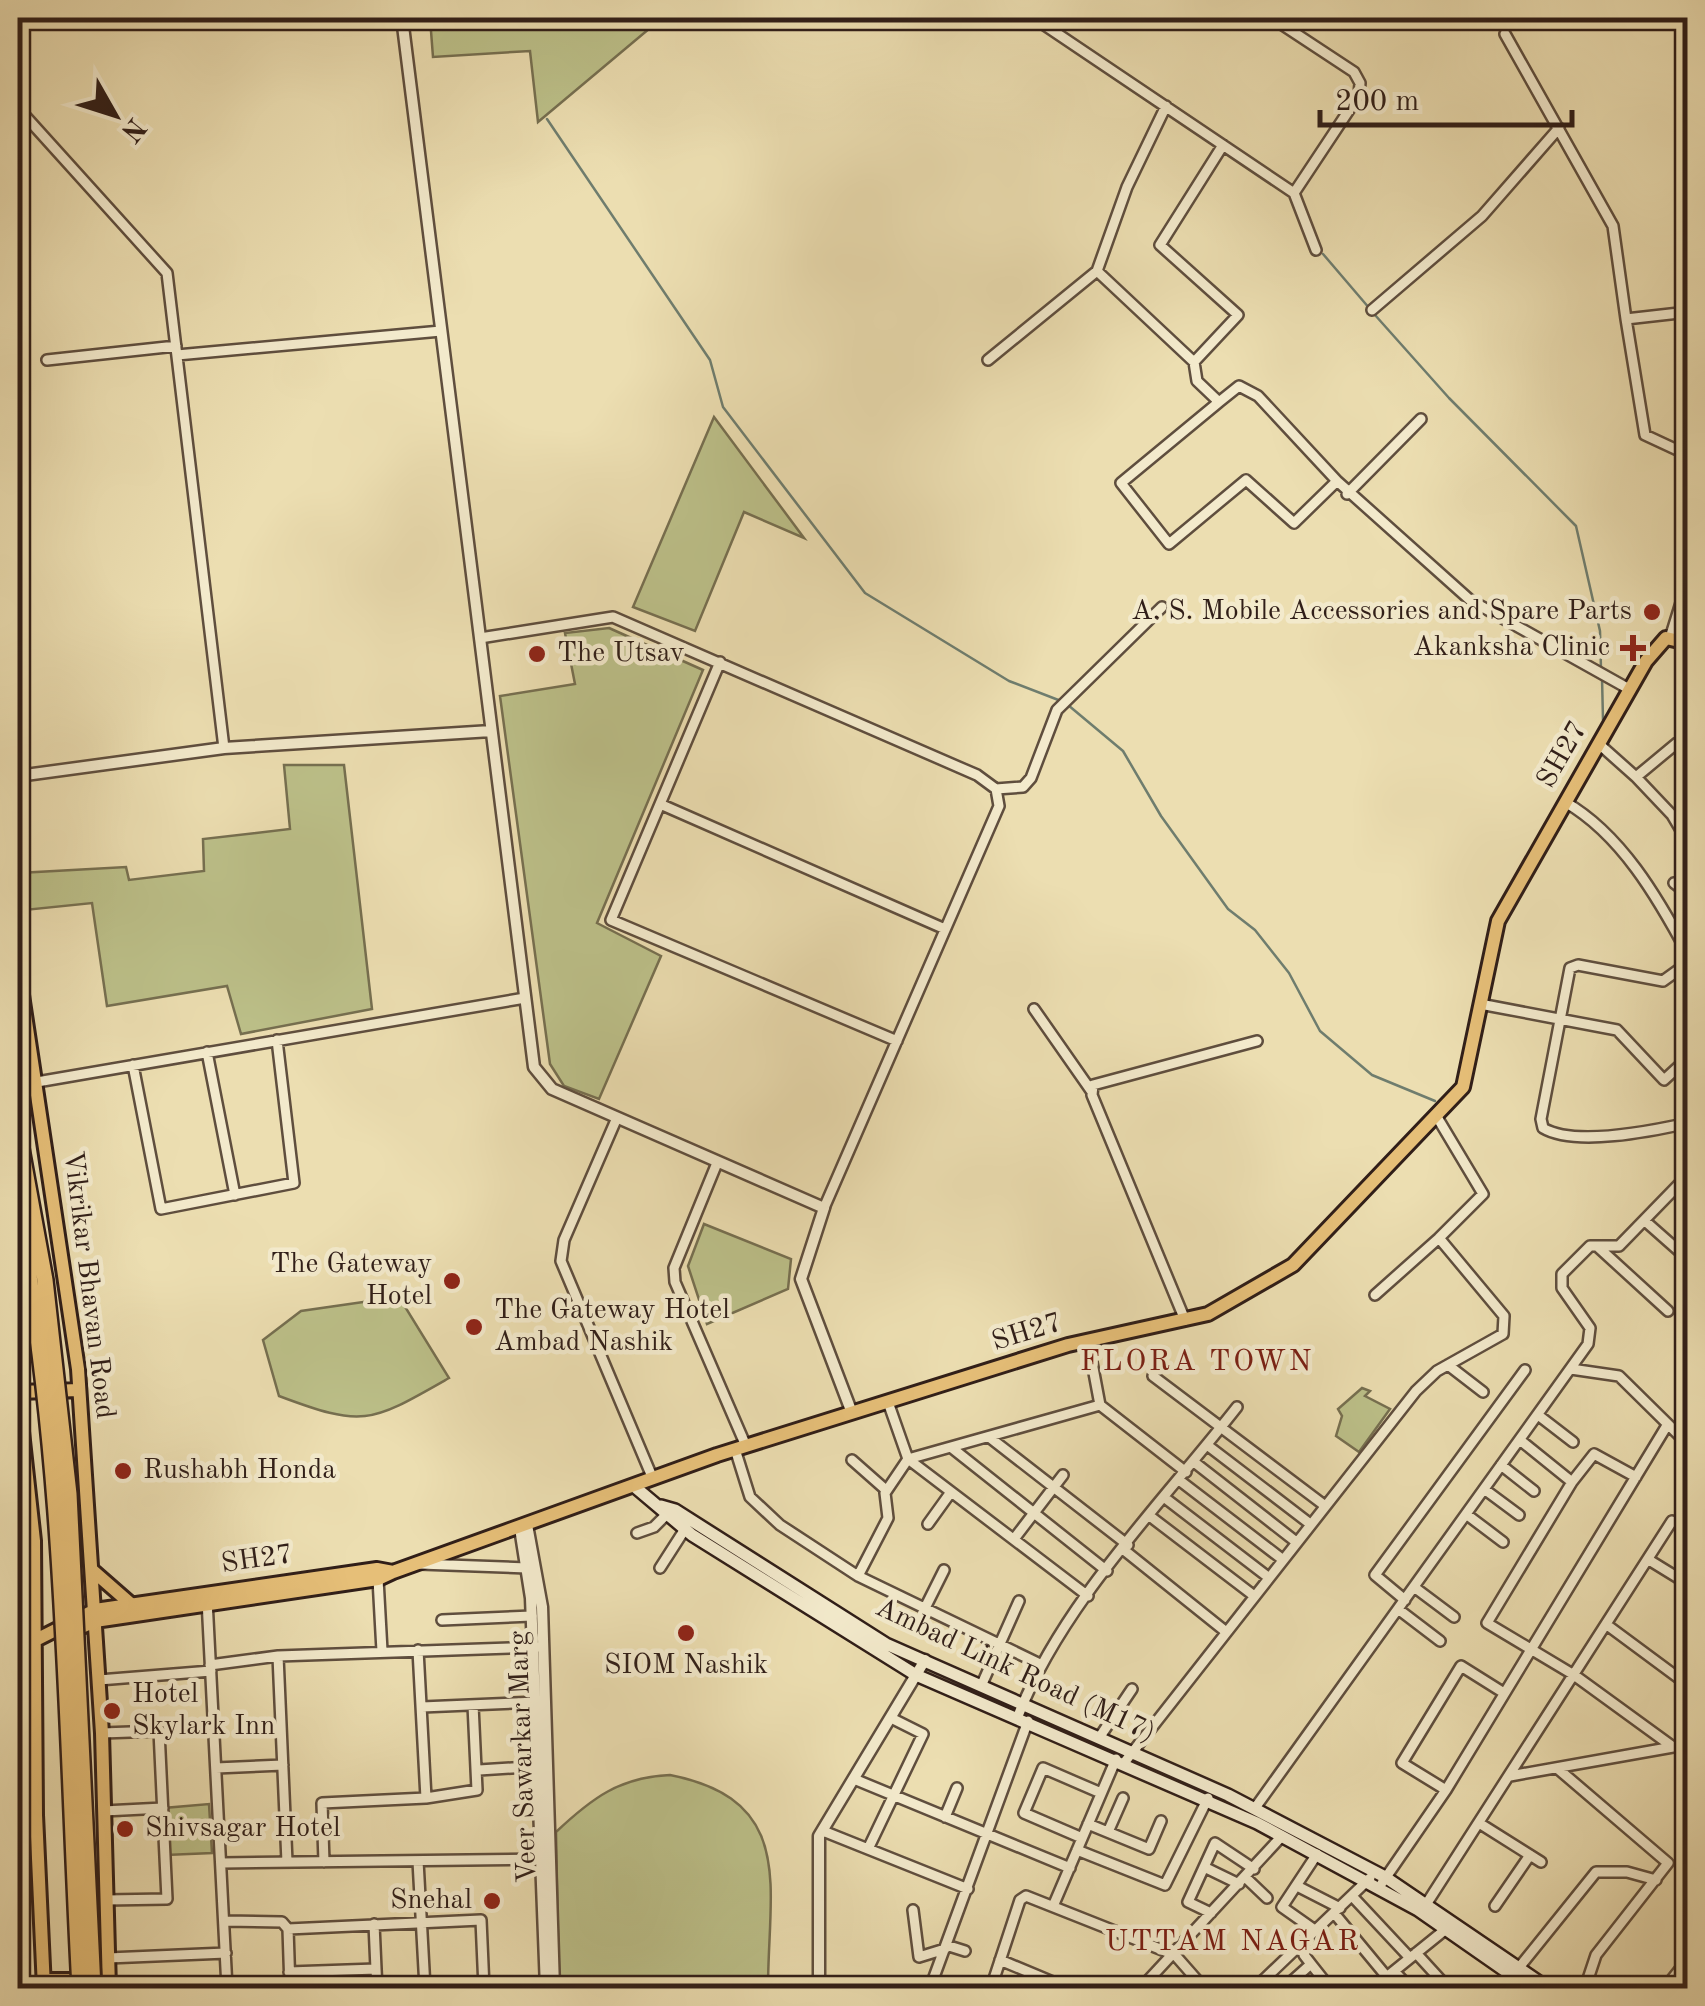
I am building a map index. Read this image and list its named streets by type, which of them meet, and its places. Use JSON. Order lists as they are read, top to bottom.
{
  "streets": {
    "main road": ["SH27", "Vikrikar Bhavan Road", "Ambad Link Road (M17)"],
    "street": ["Veer Sawarkar Marg"]
  },
  "crossings": [
    ["SH27", "Vikrikar Bhavan Road"],
    ["SH27", "Veer Sawarkar Marg"]
  ],
  "districts": ["FLORA TOWN", "UTTAM NAGAR"],
  "places": {
    "other": [
      "A. S. Mobile Accessories and Spare Parts",
      "The Utsav",
      "The Gateway Hotel",
      "The Gateway Hotel Ambad Nashik",
      "Rushabh Honda",
      "SIOM Nashik",
      "Hotel Skylark Inn",
      "Shivsagar Hotel",
      "Snehal"
    ],
    "health": ["Akanksha Clinic"]
  },
  "scale_bar": "200 m",
  "north": "bottom right"
}
